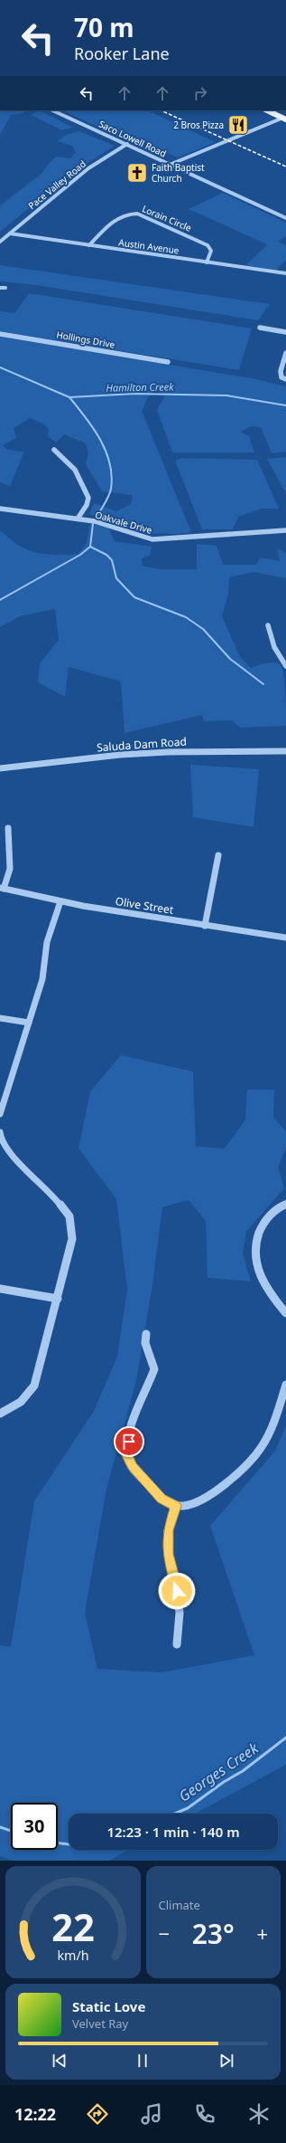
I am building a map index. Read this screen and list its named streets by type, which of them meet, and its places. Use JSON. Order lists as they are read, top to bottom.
{
  "streets": {
    "street": [
      "Saco Lowell Road",
      "Pace Valley Road",
      "Lorain Circle",
      "Austin Avenue",
      "Hollings Drive",
      "Oakvale Drive",
      "Saluda Dam Road",
      "Olive Street"
    ]
  },
  "crossings": [
    ["Saco Lowell Road", "Pace Valley Road"],
    ["Pace Valley Road", "Austin Avenue"],
    ["Lorain Circle", "Austin Avenue"]
  ],
  "water": ["Hamilton Creek", "Georges Creek"],
  "places": {
    "restaurant": ["2 Bros Pizza"],
    "church": ["Faith Baptist Church"]
  },
  "page": {
    "turn": ["70 m", "Rooker Lane"],
    "limit": "30",
    "trip": "12:23 · 1 min · 140 m",
    "tile": "Climate",
    "heat": ["−", "23°", "+"],
    "song": ["Static Love", "Velvet Ray"],
    "tabs": "12:22",
    "gauge": ["22", "km/h"]
  }
}
